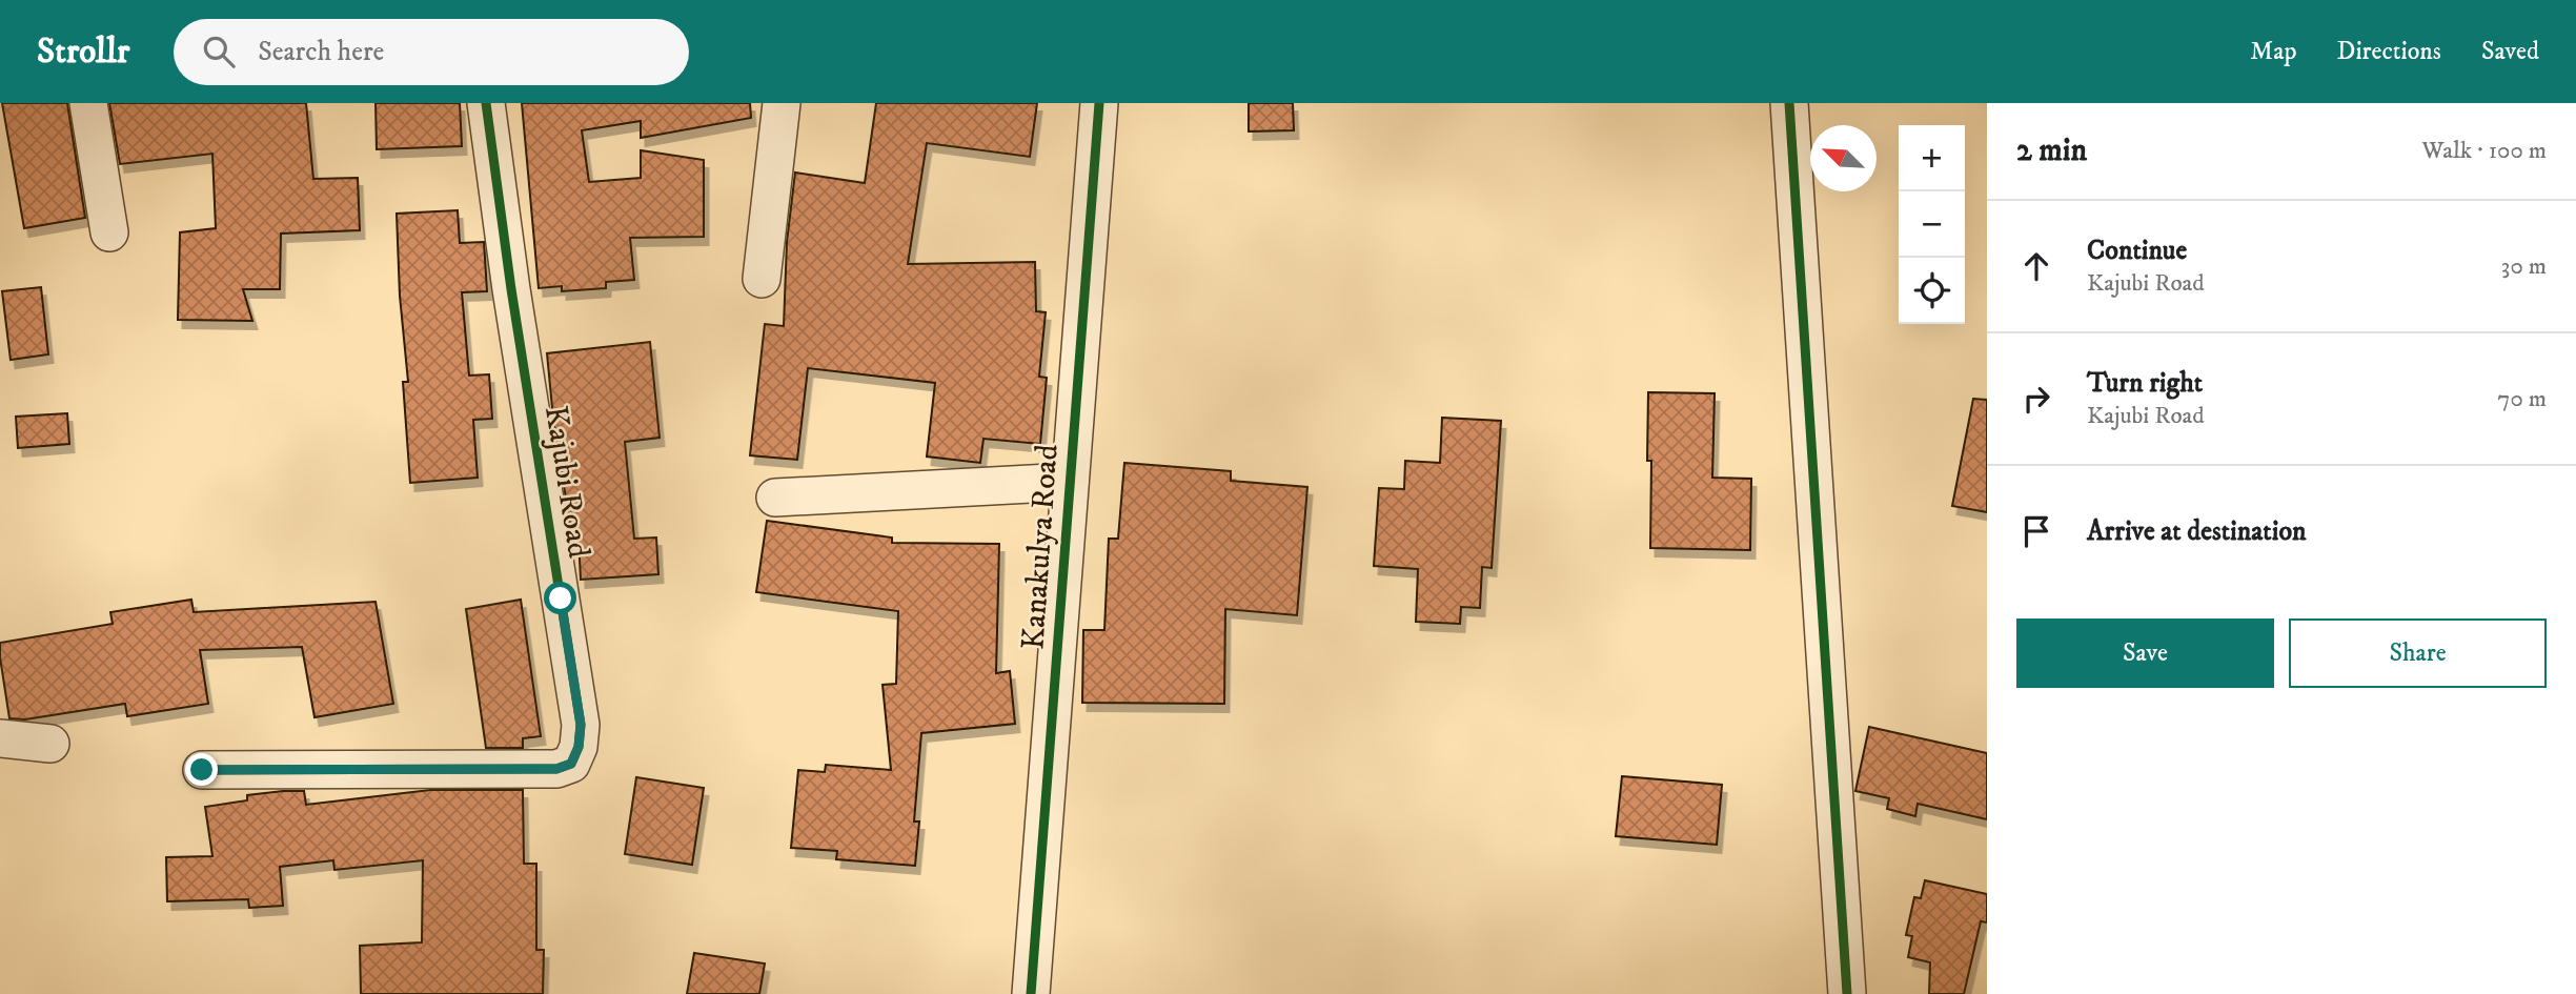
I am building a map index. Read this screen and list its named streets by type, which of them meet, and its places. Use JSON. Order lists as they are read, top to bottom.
{
  "streets": {
    "street": ["Kajubi Road", "Kanakulya Road"]
  },
  "north": "top left",
  "page": {
    "header": "Strollr",
    "search": "Search here",
    "nav": ["Map", "Directions", "Saved"],
    "heading": ["2 min", "Walk · 100 m"],
    "map_buttons": ["+", "−"],
    "list": [
      ["Continue", "Kajubi Road", "30 m"],
      ["Turn right", "Kajubi Road", "70 m"],
      "Arrive at destination"
    ],
    "buttons": ["Save", "Share"]
  }
}
